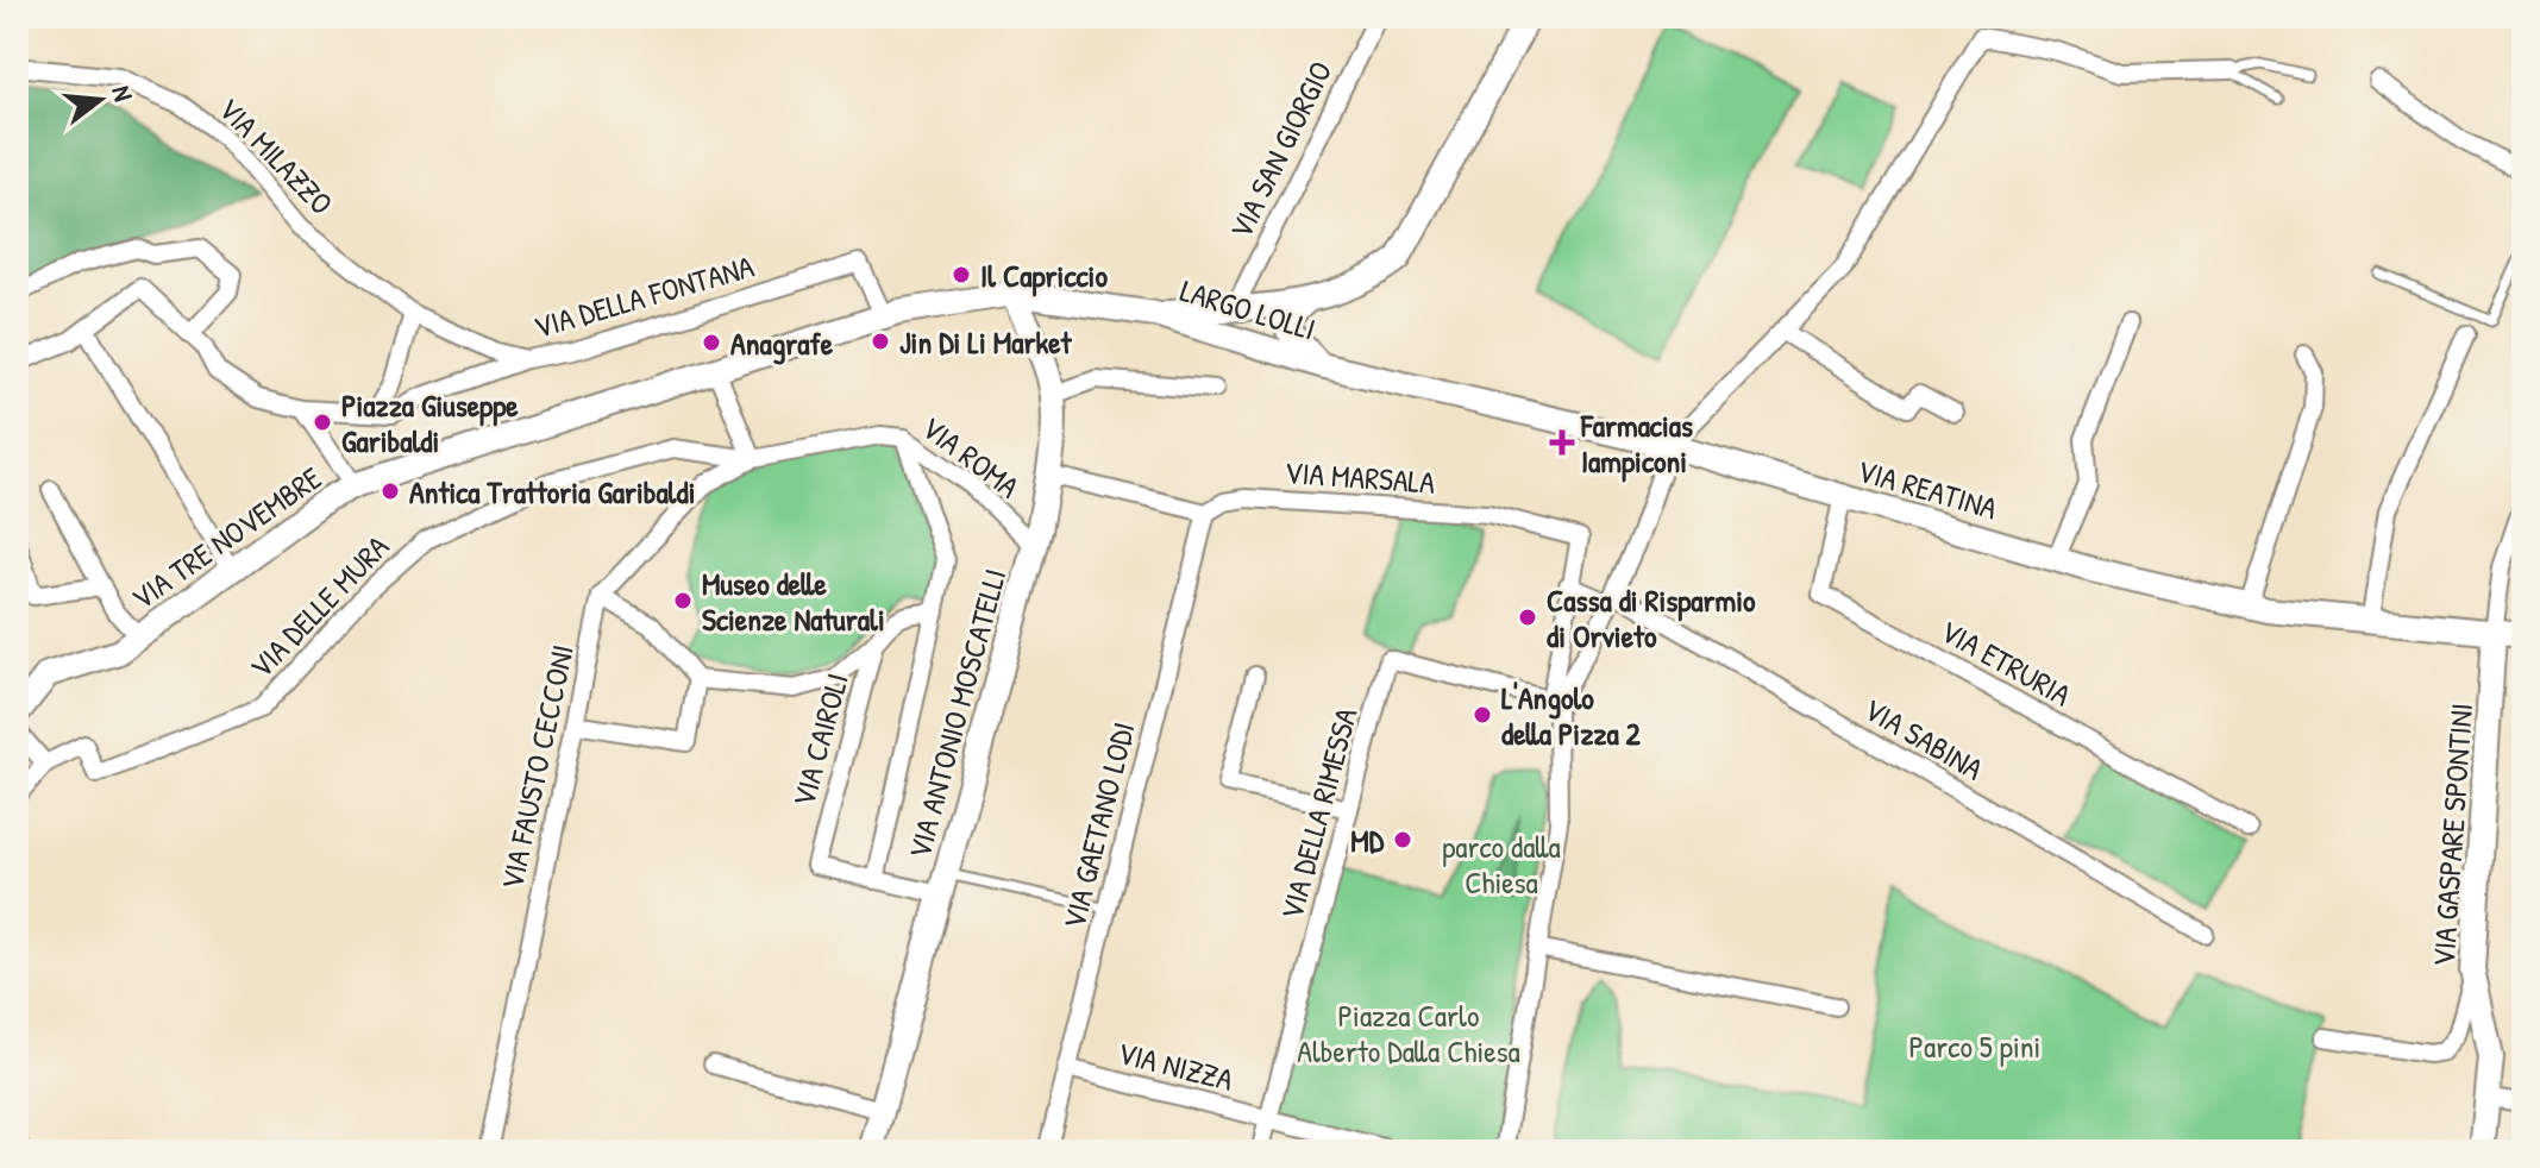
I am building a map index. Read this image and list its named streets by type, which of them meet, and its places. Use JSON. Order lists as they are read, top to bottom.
{
  "streets": {
    "main road": [
      "LARGO LOLLI",
      "VIA REATINA",
      "VIA TRE NOVEMBRE",
      "VIA ANTONIO MOSCATELLI",
      "VIA GASPARE SPONTINI"
    ],
    "street": [
      "VIA SAN GIORGIO",
      "VIA MILAZZO",
      "VIA DELLA FONTANA",
      "VIA ROMA",
      "VIA MARSALA",
      "VIA DELLE MURA",
      "VIA ETRURIA",
      "VIA SABINA",
      "VIA CAIROLI",
      "VIA FAUSTO CECCONI",
      "VIA DELLA RIMESSA",
      "VIA GAETANO LODI",
      "VIA NIZZA"
    ]
  },
  "crossings": [
    ["VIA SAN GIORGIO", "LARGO LOLLI"],
    ["VIA MILAZZO", "VIA DELLA FONTANA"],
    ["VIA DELLA FONTANA", "VIA TRE NOVEMBRE"],
    ["LARGO LOLLI", "VIA REATINA"],
    ["LARGO LOLLI", "VIA TRE NOVEMBRE"],
    ["VIA ROMA", "VIA DELLE MURA"],
    ["VIA ROMA", "VIA ANTONIO MOSCATELLI"],
    ["VIA MARSALA", "VIA GAETANO LODI"],
    ["VIA REATINA", "VIA ETRURIA"],
    ["VIA REATINA", "VIA GASPARE SPONTINI"],
    ["VIA TRE NOVEMBRE", "VIA ANTONIO MOSCATELLI"],
    ["VIA DELLA RIMESSA", "VIA NIZZA"],
    ["VIA GAETANO LODI", "VIA NIZZA"]
  ],
  "parks": ["parco dalla Chiesa", "Piazza Carlo Alberto Dalla Chiesa", "Parco 5 pini"],
  "places": {
    "other": [
      "Il Capriccio",
      "Jin Di Li Market",
      "Anagrafe",
      "Piazza Giuseppe Garibaldi",
      "Antica Trattoria Garibaldi",
      "Museo delle Scienze Naturali",
      "Cassa di Risparmio di Orvieto",
      "L'Angolo della Pizza 2",
      "MD"
    ],
    "health": ["Farmacias Iampiconi"]
  },
  "north": "right"
}
